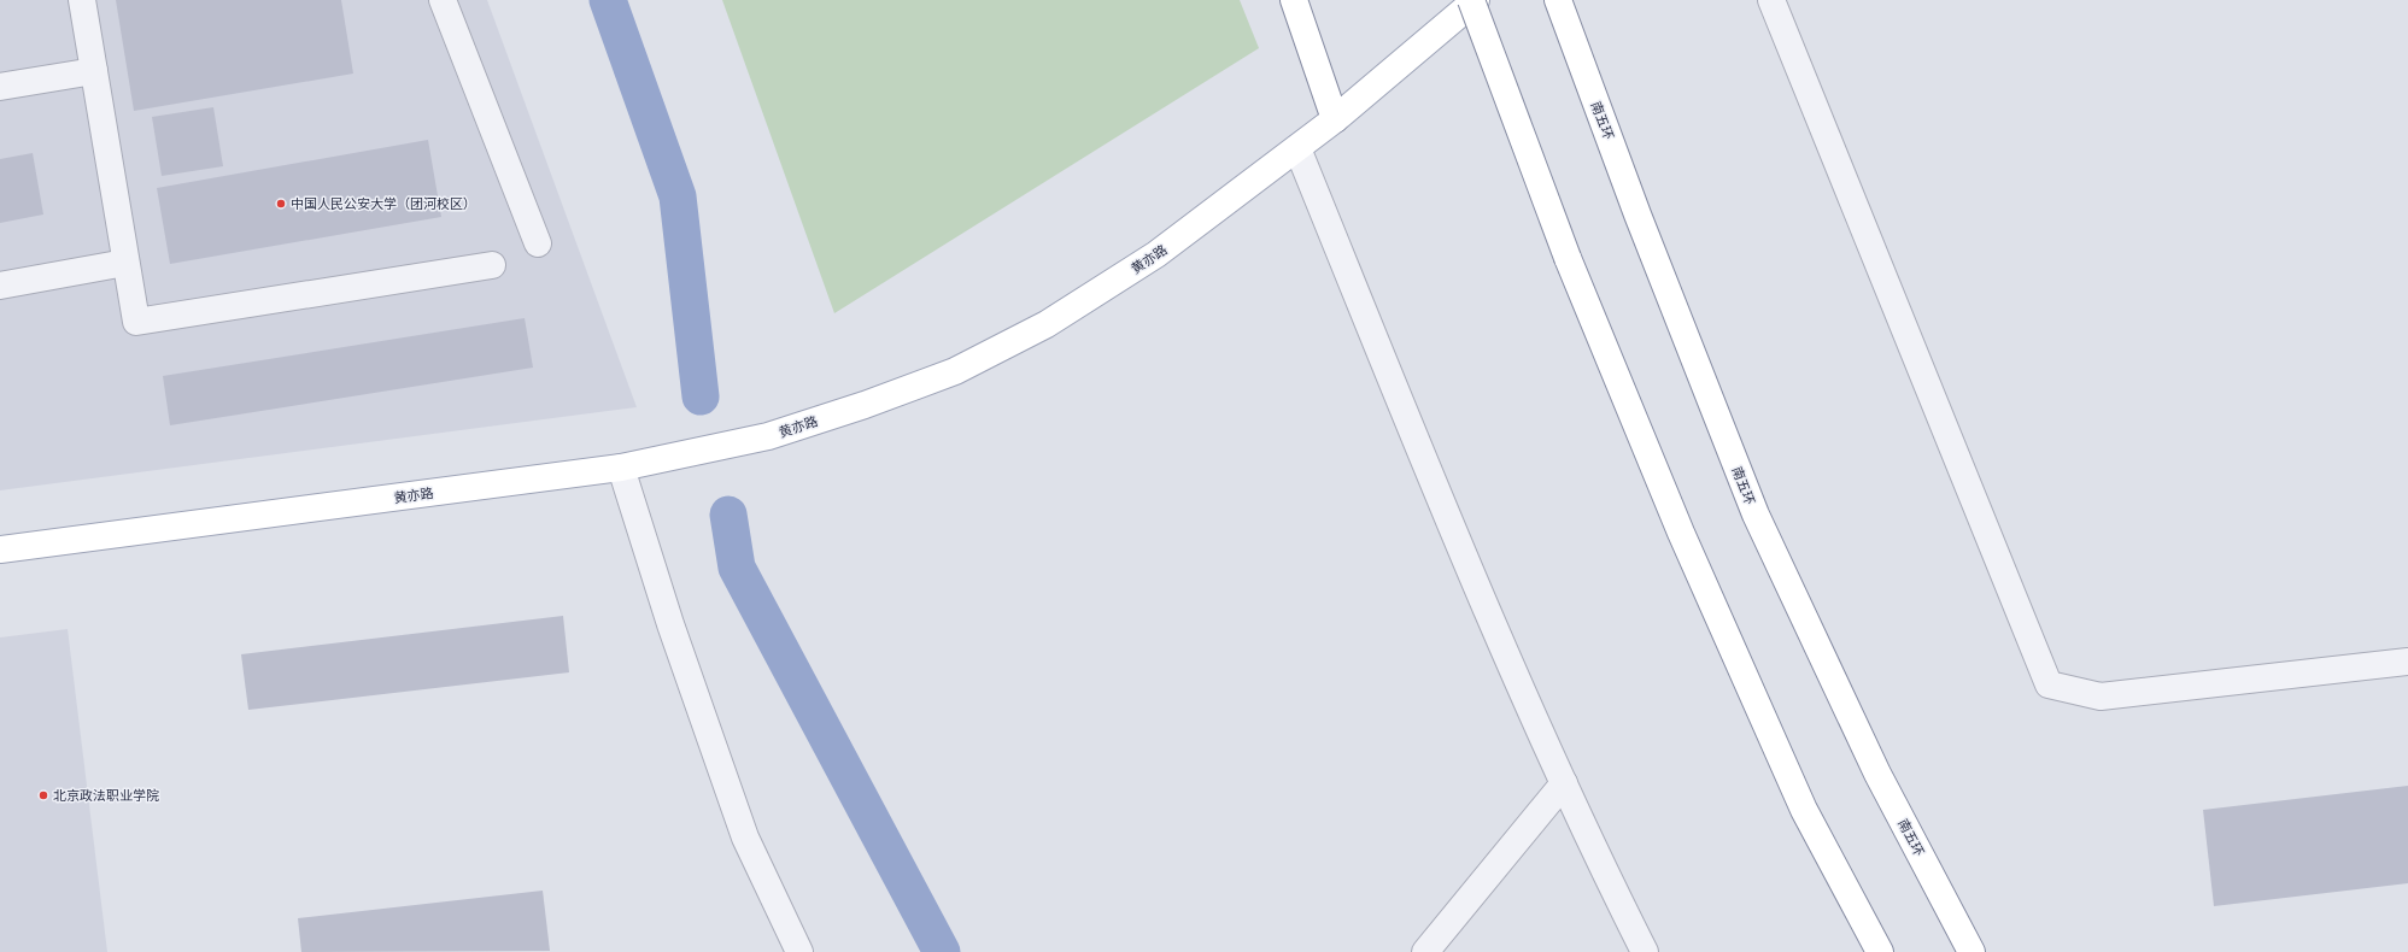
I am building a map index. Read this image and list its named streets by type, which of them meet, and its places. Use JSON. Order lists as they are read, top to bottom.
{
  "streets": {
    "main road": ["南五环", "黄亦路"]
  },
  "places": ["中国人民公安大学（团河校区）", "北京政法职业学院"]
}
